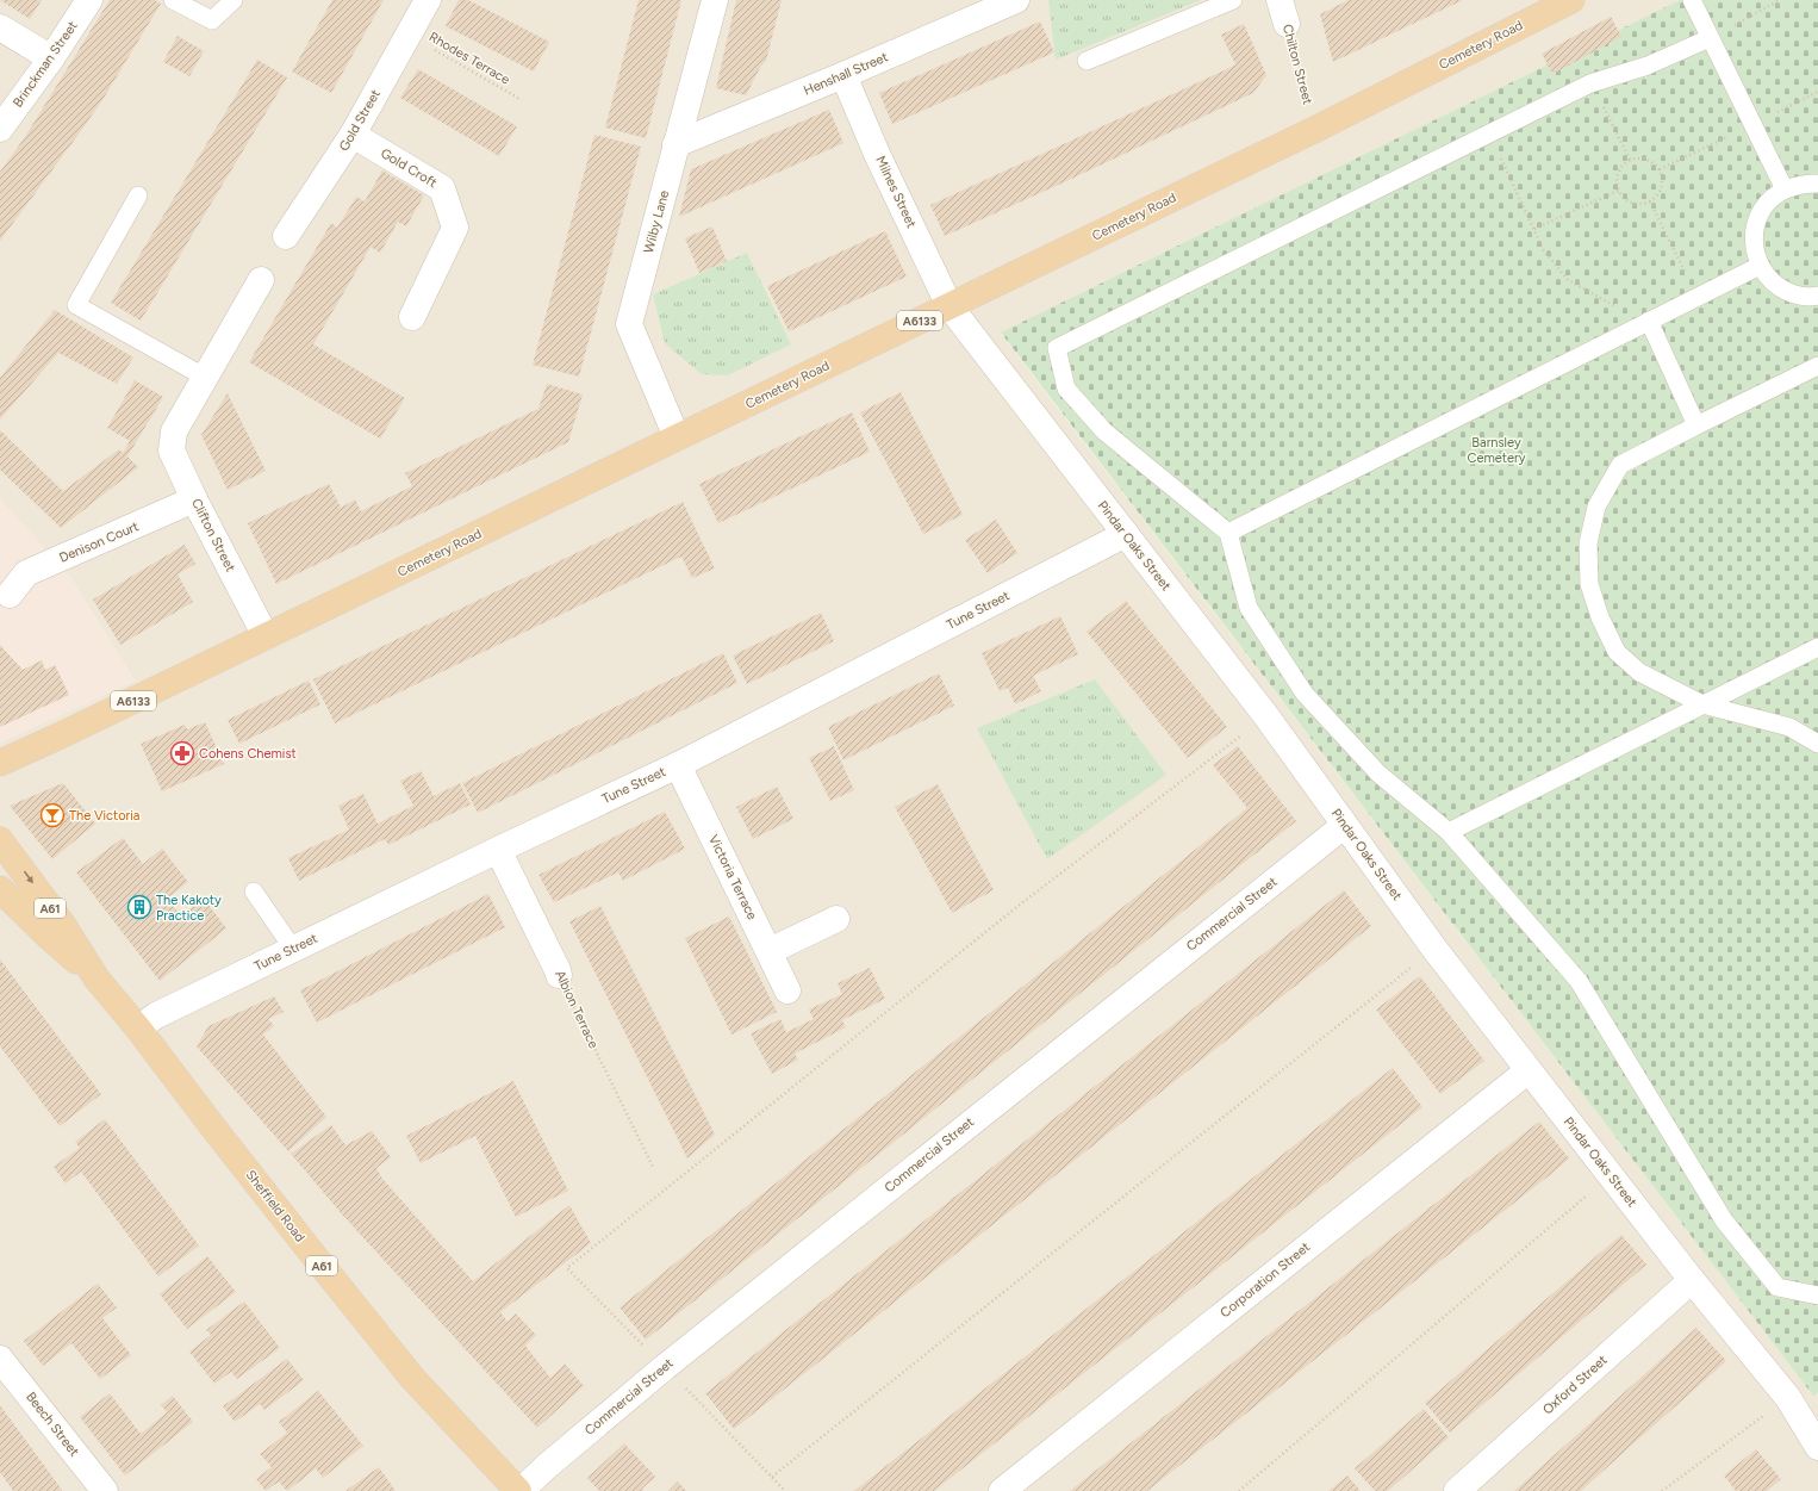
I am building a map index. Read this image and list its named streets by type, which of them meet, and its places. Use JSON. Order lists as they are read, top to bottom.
{
  "streets": {
    "highway": [
      "Cemetery Road",
      "A6133",
      "A61",
      "Sheffield Road"
    ],
    "street": [
      "Brinckman Street",
      "Henshall Street",
      "Gold Street",
      "Gold Croft",
      "Milnes Street",
      "Wilby Lane",
      "Clifton Street",
      "Denison Court",
      "Pindar Oaks Street",
      "Tune Street",
      "Victoria Terrace",
      "Commercial Street",
      "Albion Terrace",
      "Corporation Street",
      "Oxford Street",
      "Beech Street"
    ],
    "path": ["Rhodes Terrace", "Chilton Street"]
  },
  "crossings": [
    ["Cemetery Road", "Chilton Street"],
    ["Cemetery Road", "Milnes Street"],
    ["Cemetery Road", "Wilby Lane"],
    ["Cemetery Road", "Clifton Street"],
    ["Cemetery Road", "Pindar Oaks Street"],
    ["Rhodes Terrace", "Gold Street"],
    ["Henshall Street", "Milnes Street"],
    ["Henshall Street", "Wilby Lane"],
    ["Gold Street", "Gold Croft"],
    ["Milnes Street", "Pindar Oaks Street"],
    ["Clifton Street", "Denison Court"],
    ["Pindar Oaks Street", "Tune Street"],
    ["Pindar Oaks Street", "Commercial Street"],
    ["Pindar Oaks Street", "Corporation Street"],
    ["Pindar Oaks Street", "Oxford Street"],
    ["Tune Street", "Victoria Terrace"],
    ["Tune Street", "Albion Terrace"],
    ["Tune Street", "Sheffield Road"],
    ["Commercial Street", "Sheffield Road"]
  ],
  "parks": ["Barnsley Cemetery"],
  "places": {
    "pharmacy": ["Cohens Chemist"],
    "bar": ["The Victoria"],
    "building": ["The Kakoty Practice"]
  }
}
